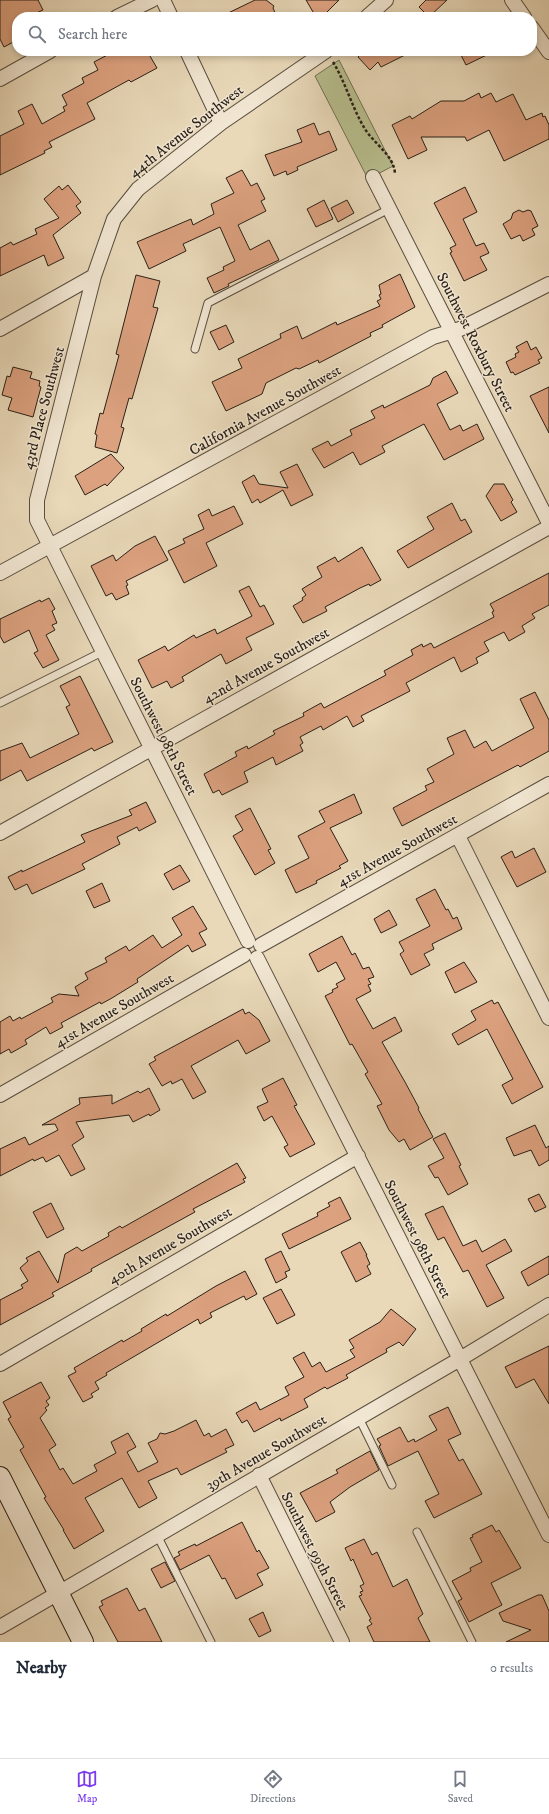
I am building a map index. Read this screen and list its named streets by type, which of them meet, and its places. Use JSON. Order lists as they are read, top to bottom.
{
  "streets": {
    "street": [
      "44th Avenue Southwest",
      "Southwest Roxbury Street",
      "43rd Place Southwest",
      "California Avenue Southwest",
      "42nd Avenue Southwest",
      "Southwest 98th Street",
      "41st Avenue Southwest",
      "40th Avenue Southwest",
      "39th Avenue Southwest",
      "Southwest 99th Street"
    ]
  },
  "crossings": [
    ["44th Avenue Southwest", "43rd Place Southwest"],
    ["Southwest Roxbury Street", "California Avenue Southwest"],
    ["43rd Place Southwest", "California Avenue Southwest"],
    ["43rd Place Southwest", "Southwest 98th Street"],
    ["California Avenue Southwest", "Southwest 98th Street"],
    ["42nd Avenue Southwest", "Southwest 98th Street"],
    ["Southwest 98th Street", "41st Avenue Southwest"],
    ["Southwest 98th Street", "40th Avenue Southwest"],
    ["Southwest 98th Street", "39th Avenue Southwest"],
    ["39th Avenue Southwest", "Southwest 99th Street"]
  ],
  "page": {
    "search": "Search here",
    "heading": ["Nearby", "0 results"],
    "nav": ["Map", "Directions", "Saved"]
  }
}
